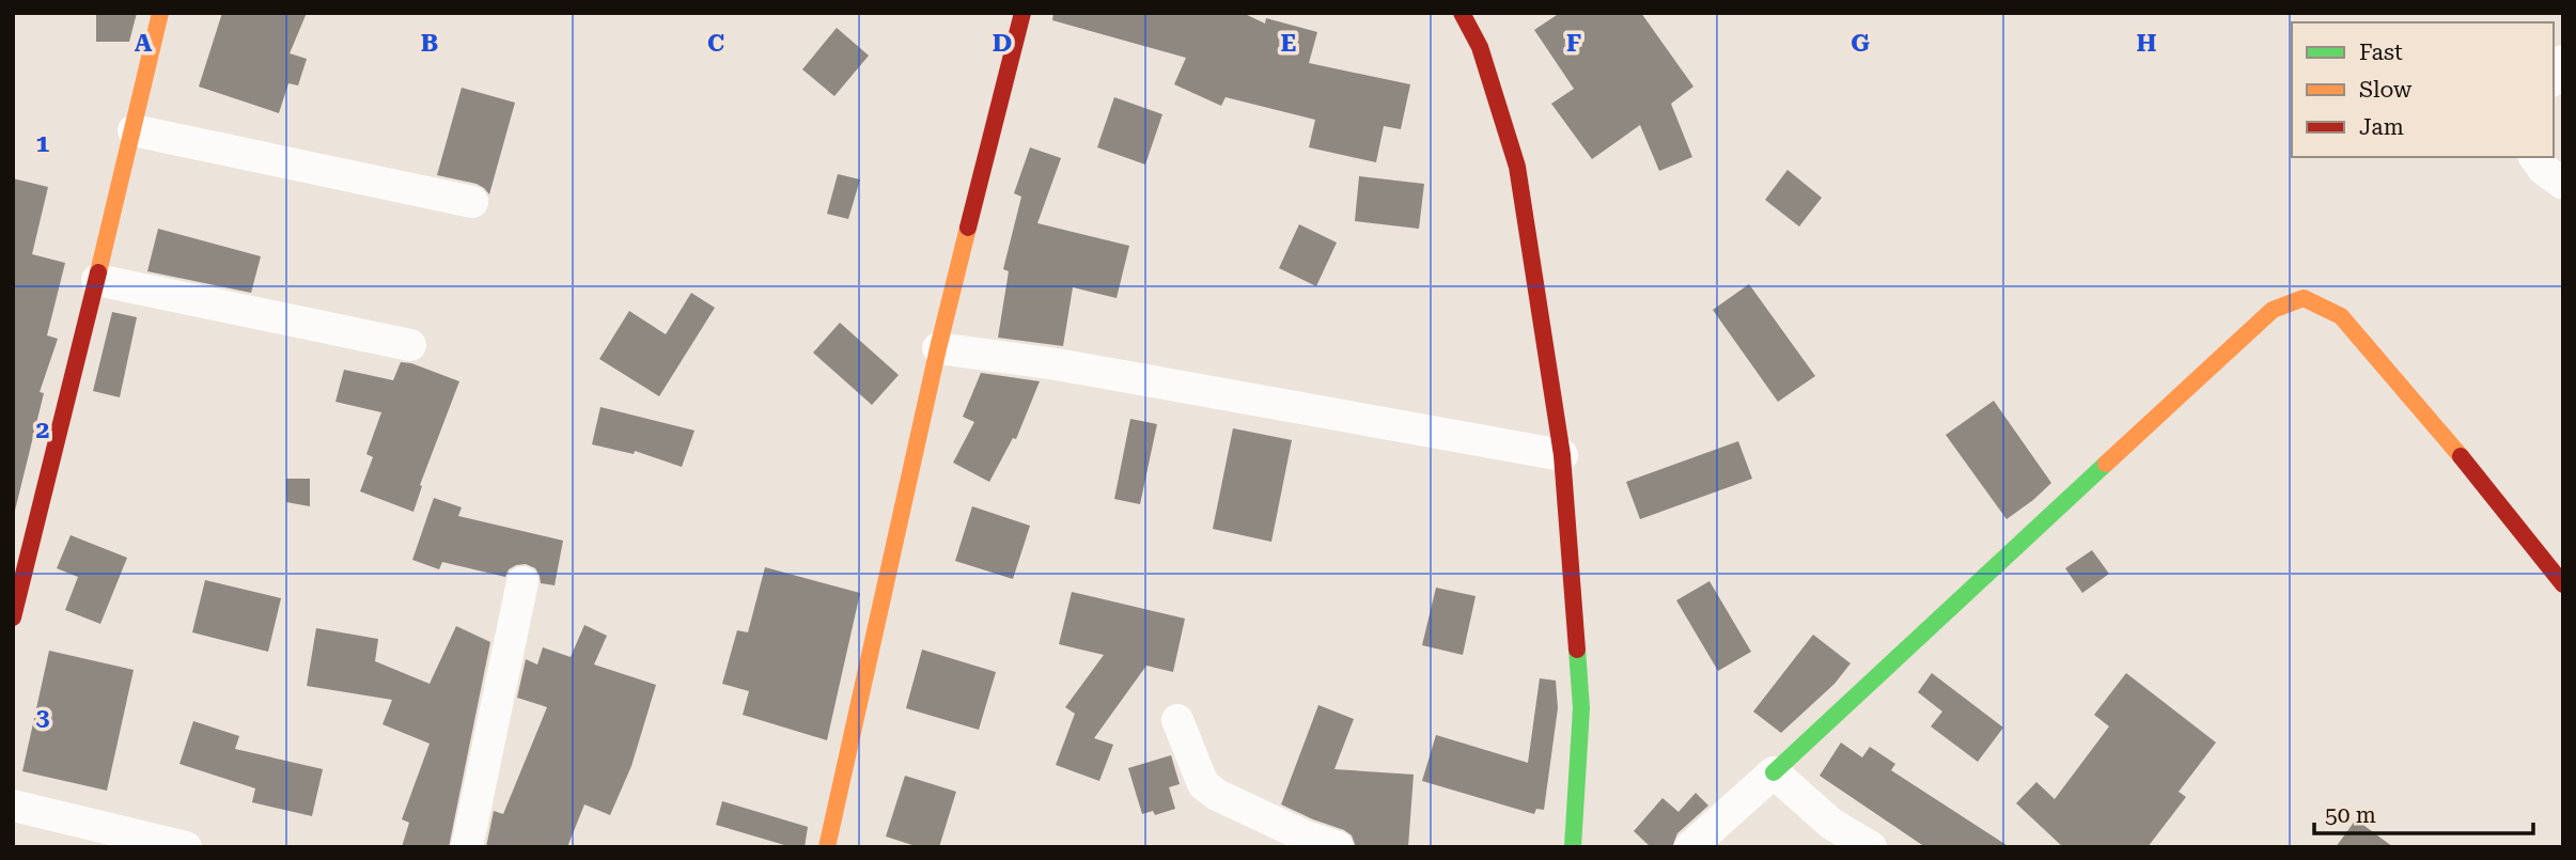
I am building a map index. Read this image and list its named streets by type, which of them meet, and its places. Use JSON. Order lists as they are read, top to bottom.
{
  "legend": ["Fast", "Slow", "Jam"],
  "scale_bar": "50 m",
  "grid": {
    "columns": [
      "A",
      "B",
      "C",
      "D",
      "E",
      "F",
      "G",
      "H"
    ],
    "rows": ["1", "2", "3"]
  }
}
